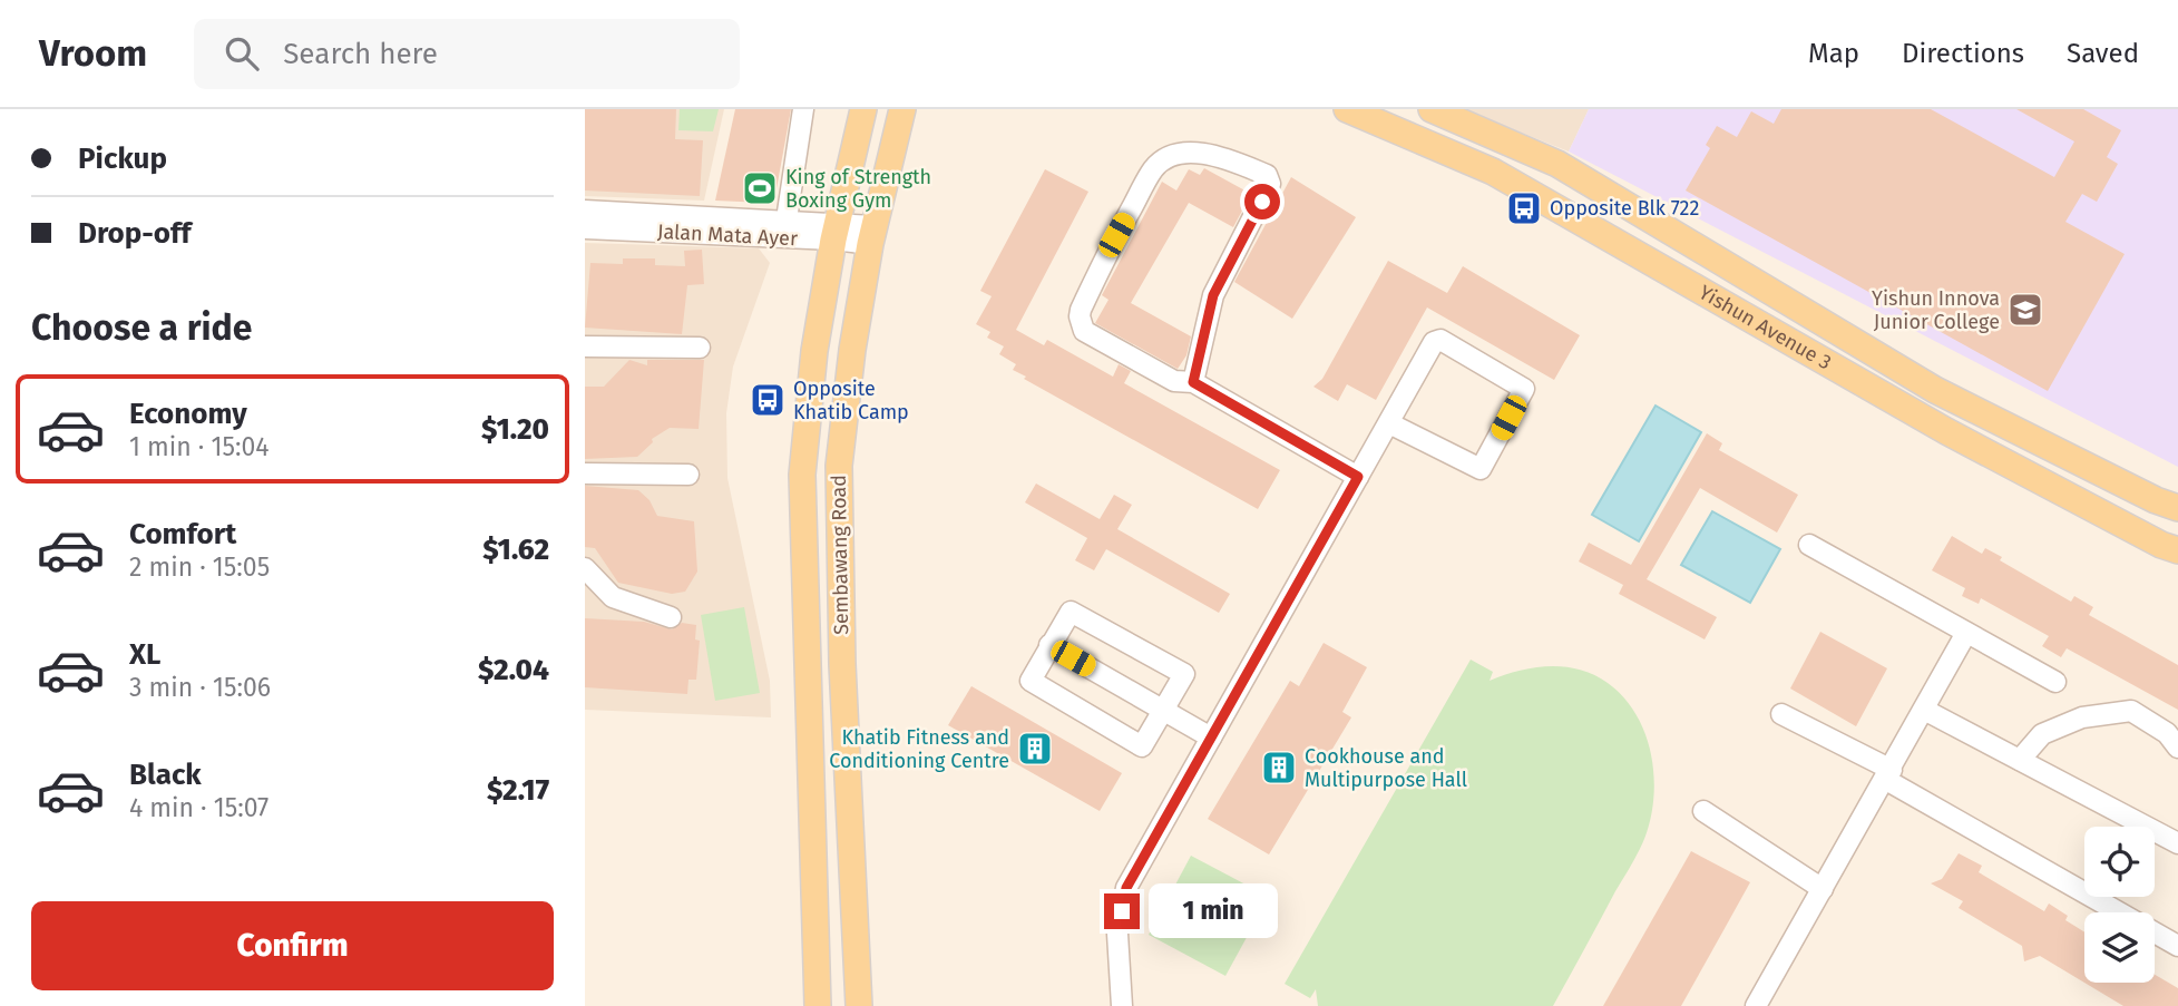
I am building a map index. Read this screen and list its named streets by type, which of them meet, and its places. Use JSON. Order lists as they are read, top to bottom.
{
  "streets": {
    "main road": ["Yishun Avenue 3", "Sembawang Road"],
    "street": ["Jalan Mata Ayer"]
  },
  "crossings": [
    ["Jalan Mata Ayer", "Sembawang Road"]
  ],
  "places": {
    "sports": ["King of Strength Boxing Gym"],
    "bus stop": ["Opposite Blk 722", "Opposite Khatib Camp"],
    "school or university": ["Yishun Innova Junior College"],
    "building": ["Khatib Fitness and Conditioning Centre", "Cookhouse and Multipurpose Hall"]
  },
  "page": {
    "header": "Vroom",
    "search": "Search here",
    "nav": ["Map", "Directions", "Saved"],
    "banner": ["Pickup", "Drop-off"],
    "heading": "Choose a ride",
    "list": [
      {
        "name": "Economy",
        "note": "1 min · 15:04",
        "value": "$1.20"
      },
      {
        "name": "Comfort",
        "note": "2 min · 15:05",
        "value": "$1.62"
      },
      {
        "name": "XL",
        "note": "3 min · 15:06",
        "value": "$2.04"
      },
      {
        "name": "Black",
        "note": "4 min · 15:07",
        "value": "$2.17"
      }
    ],
    "bubble": "1 min",
    "buttons": "Confirm"
  }
}
